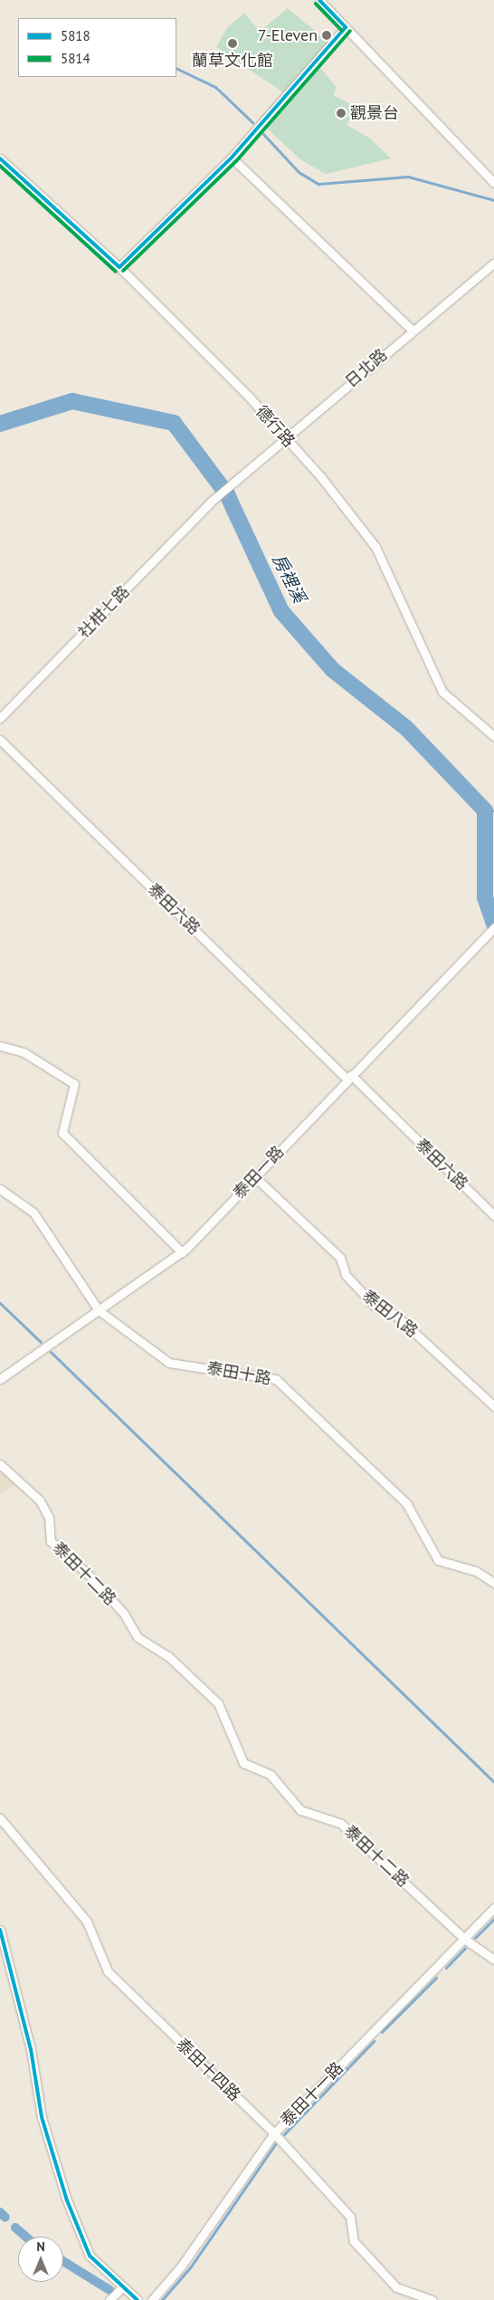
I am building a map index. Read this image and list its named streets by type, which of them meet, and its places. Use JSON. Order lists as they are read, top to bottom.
{
  "streets": {
    "street": [
      "日北路",
      "德行路",
      "社柑七路",
      "泰田六路",
      "泰田一路",
      "泰田八路",
      "泰田十路",
      "泰田十二路",
      "泰田十四路",
      "泰田十一路"
    ]
  },
  "crossings": [
    ["日北路", "德行路"],
    ["日北路", "社柑七路"],
    ["泰田六路", "泰田一路"],
    ["泰田一路", "泰田八路"],
    ["泰田一路", "泰田十路"],
    ["泰田十二路", "泰田十一路"],
    ["泰田十四路", "泰田十一路"]
  ],
  "water": ["房裡溪"],
  "places": ["7-Eleven", "蘭草文化館", "觀景台"],
  "lines": ["transit line 5818", "transit line 5814"],
  "legend": ["5818", "5814"],
  "north": "top"
}
